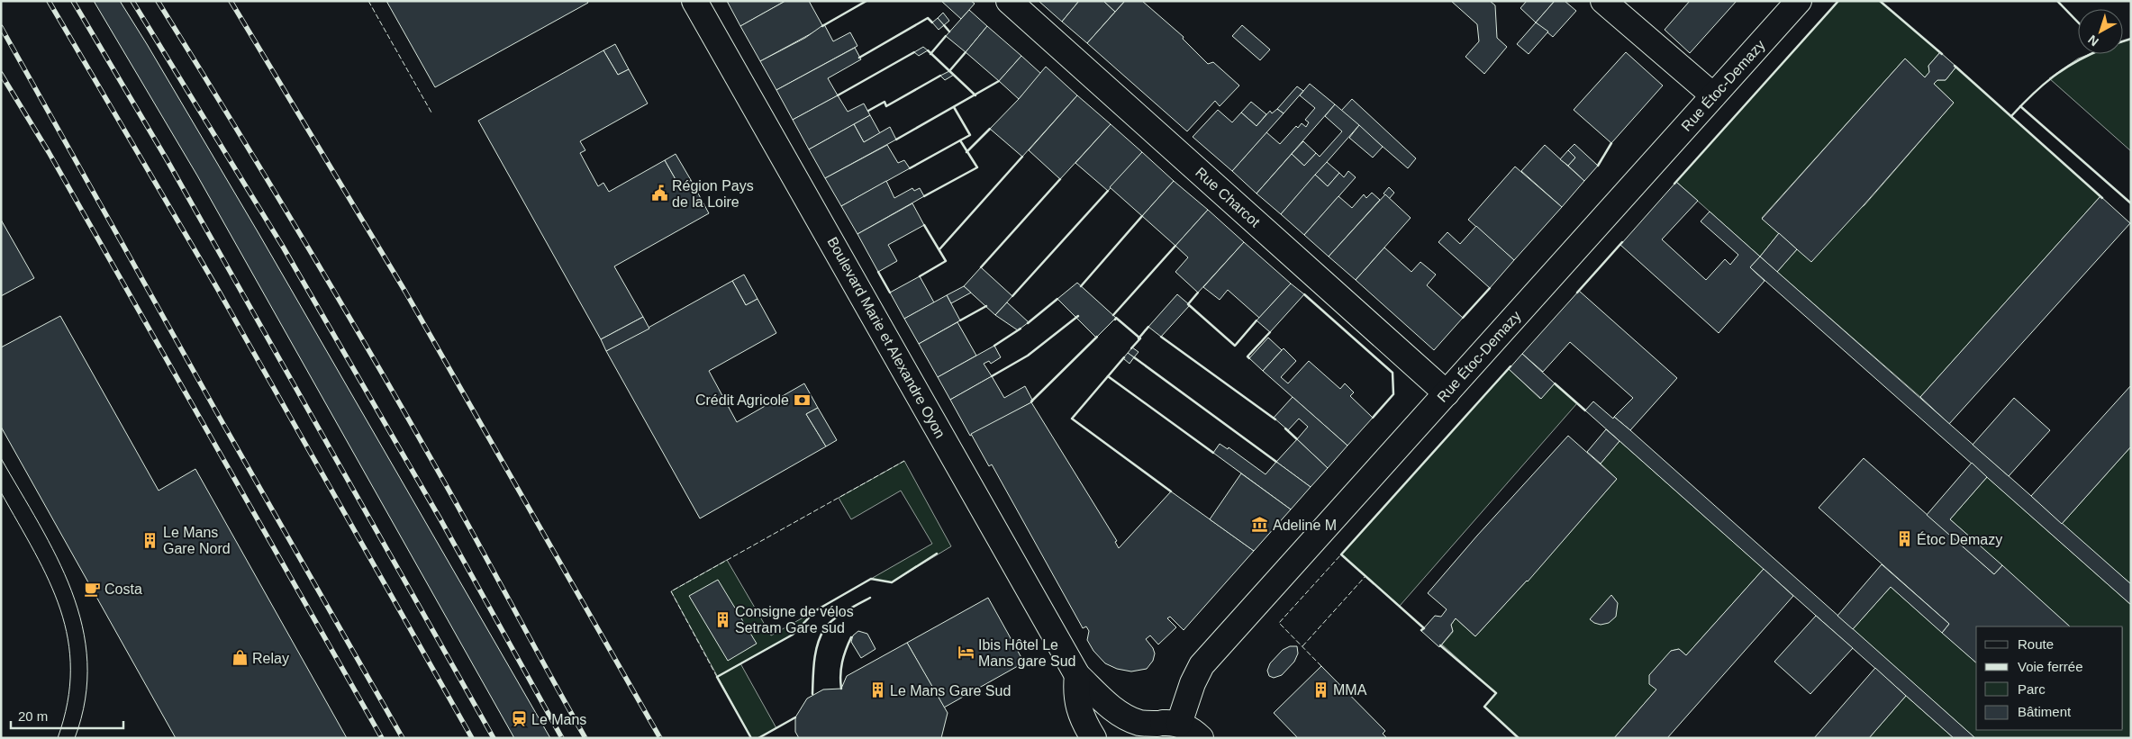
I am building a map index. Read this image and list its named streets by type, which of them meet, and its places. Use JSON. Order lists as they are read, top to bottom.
{
  "streets": {
    "street": ["Rue Étoc-Demazy", "Rue Charcot", "Boulevard Marie et Alexandre Oyon"]
  },
  "crossings": [
    ["Rue Étoc-Demazy", "Rue Charcot"],
    ["Rue Étoc-Demazy", "Boulevard Marie et Alexandre Oyon"]
  ],
  "places": {
    "public building": ["Région Pays de la Loire"],
    "bank": ["Crédit Agricole"],
    "museum": ["Adeline M"],
    "building": [
      "Étoc Demazy",
      "Le Mans Gare Nord",
      "Consigne de vélos Setram Gare sud",
      "MMA",
      "Le Mans Gare Sud"
    ],
    "cafe": ["Costa"],
    "hotel": ["Ibis Hôtel Le Mans gare Sud"],
    "shop": ["Relay"],
    "station": ["Le Mans"]
  },
  "legend": [
    "Route",
    "Voie ferrée",
    "Parc",
    "Bâtiment"
  ],
  "scale_bar": "20 m",
  "north": "bottom left"
}
